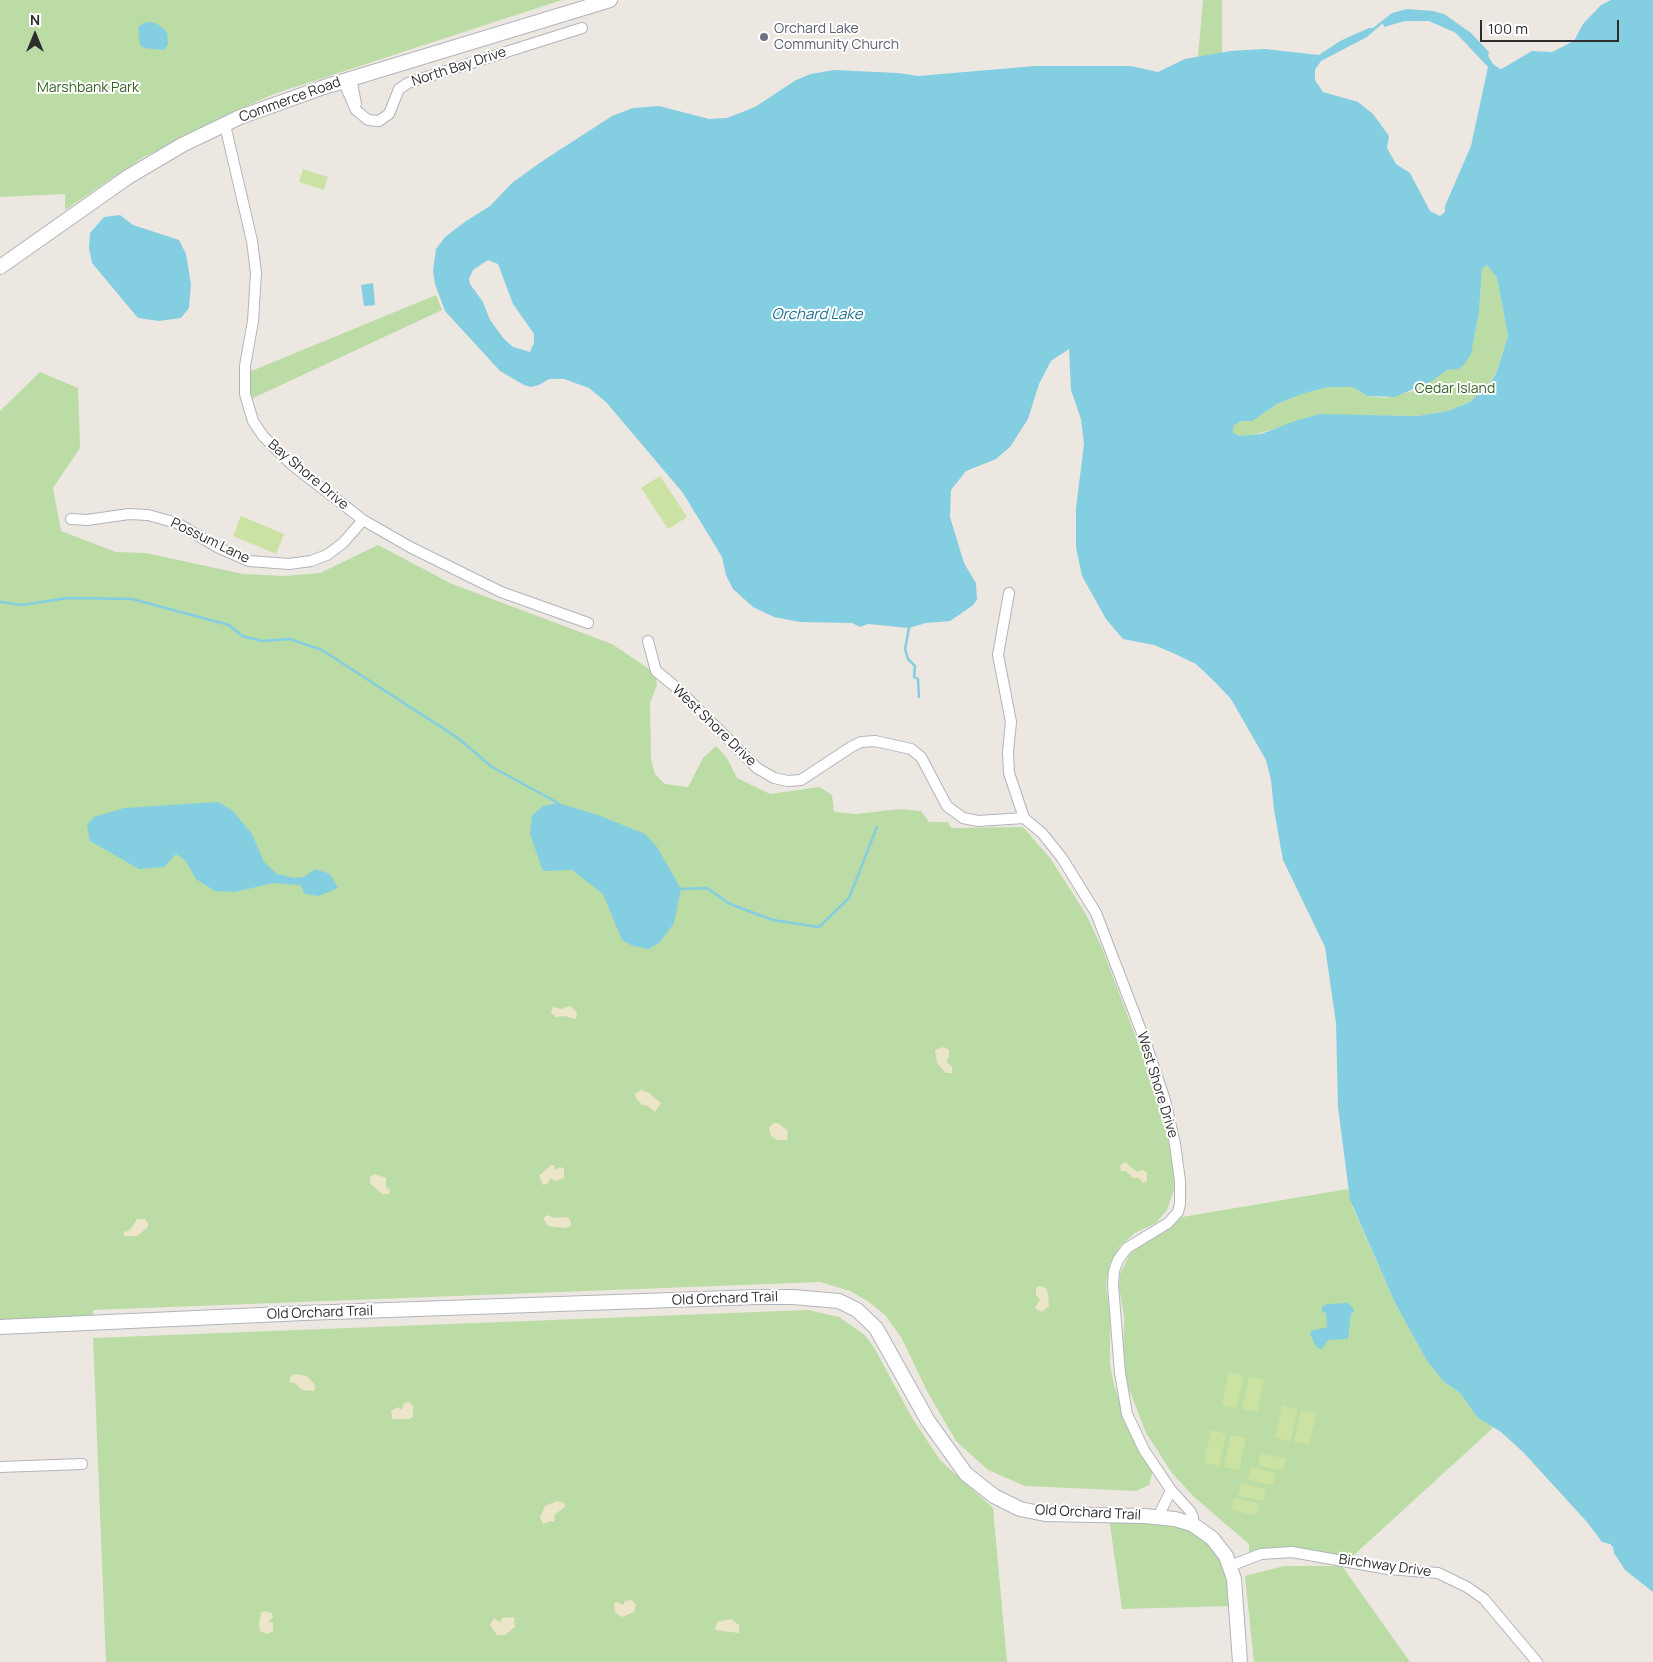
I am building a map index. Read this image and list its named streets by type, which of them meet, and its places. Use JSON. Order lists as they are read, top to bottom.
{
  "streets": {
    "street": [
      "North Bay Drive",
      "Commerce Road",
      "Bay Shore Drive",
      "Possum Lane",
      "West Shore Drive",
      "Old Orchard Trail",
      "Birchway Drive"
    ]
  },
  "crossings": [
    ["North Bay Drive", "Commerce Road"],
    ["Commerce Road", "Bay Shore Drive"],
    ["Bay Shore Drive", "Possum Lane"],
    ["West Shore Drive", "Old Orchard Trail"],
    ["Old Orchard Trail", "Birchway Drive"]
  ],
  "water": ["Orchard Lake"],
  "parks": ["Marshbank Park", "Cedar Island"],
  "places": ["Orchard Lake Community Church"],
  "scale_bar": "100 m",
  "north": "top"
}
